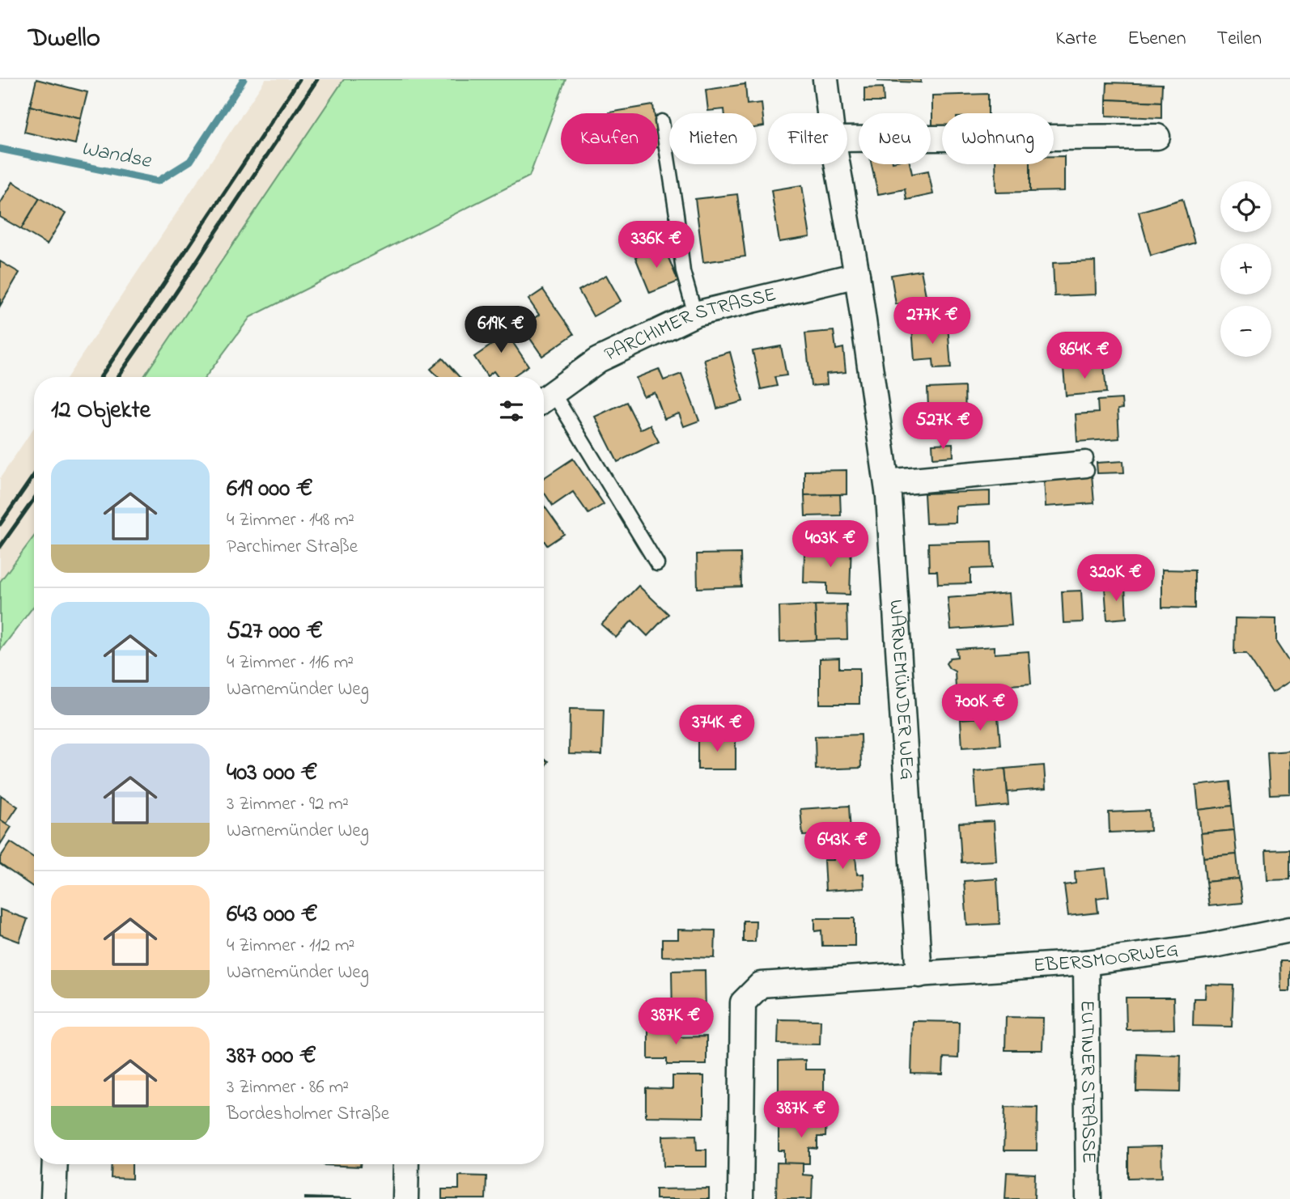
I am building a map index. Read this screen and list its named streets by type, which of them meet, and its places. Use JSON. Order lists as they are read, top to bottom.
{
  "streets": {
    "street": [
      "PARCHIMER STRASSE",
      "WARNEMÜNDER WEG",
      "EBERSMOORWEG",
      "EUTINER STRASSE"
    ]
  },
  "crossings": [
    ["PARCHIMER STRASSE", "WARNEMÜNDER WEG"],
    ["WARNEMÜNDER WEG", "EBERSMOORWEG"],
    ["EBERSMOORWEG", "EUTINER STRASSE"]
  ],
  "water": ["Wandse"],
  "page": {
    "header": "Dwello",
    "nav": ["Karte", "Ebenen", "Teilen"],
    "chip": [
      "Kaufen",
      "Mieten",
      "Filter",
      "Neu",
      "Wohnung"
    ],
    "map_buttons": ["+", "−"],
    "price": [
      "336K €",
      "277K €",
      "619K €",
      "864K €",
      "527K €",
      "403K €",
      "320K €",
      "700K €",
      "374K €",
      "643K €",
      "387K €",
      "387K €"
    ],
    "heading": "12 Objekte",
    "list": [
      {
        "name": "619 000 €",
        "note": "4 Zimmer · 148 m² · Parchimer Straße"
      },
      {
        "name": "527 000 €",
        "note": "4 Zimmer · 116 m² · Warnemünder Weg"
      },
      {
        "name": "403 000 €",
        "note": "3 Zimmer · 92 m² · Warnemünder Weg"
      },
      {
        "name": "643 000 €",
        "note": "4 Zimmer · 112 m² · Warnemünder Weg"
      },
      {
        "name": "387 000 €",
        "note": "3 Zimmer · 86 m² · Bordesholmer Straße"
      }
    ]
  }
}
